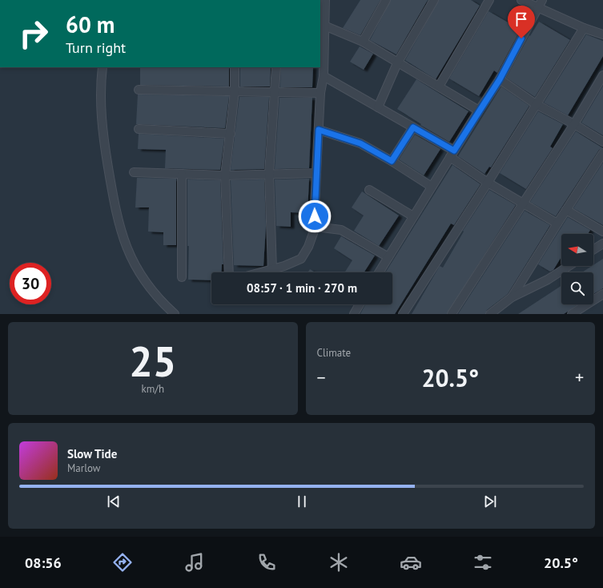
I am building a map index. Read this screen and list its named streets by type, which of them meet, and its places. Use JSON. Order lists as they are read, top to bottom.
{
  "north": "left",
  "page": {
    "turn": ["60 m", "Turn right"],
    "limit": "30",
    "trip": "08:57 · 1 min · 270 m",
    "tile": [
      ["25", "km/h"],
      "Climate"
    ],
    "heat": ["−", "20.5°", "+"],
    "song": ["Slow Tide", "Marlow"],
    "tabs": ["08:56", "20.5°"]
  }
}
